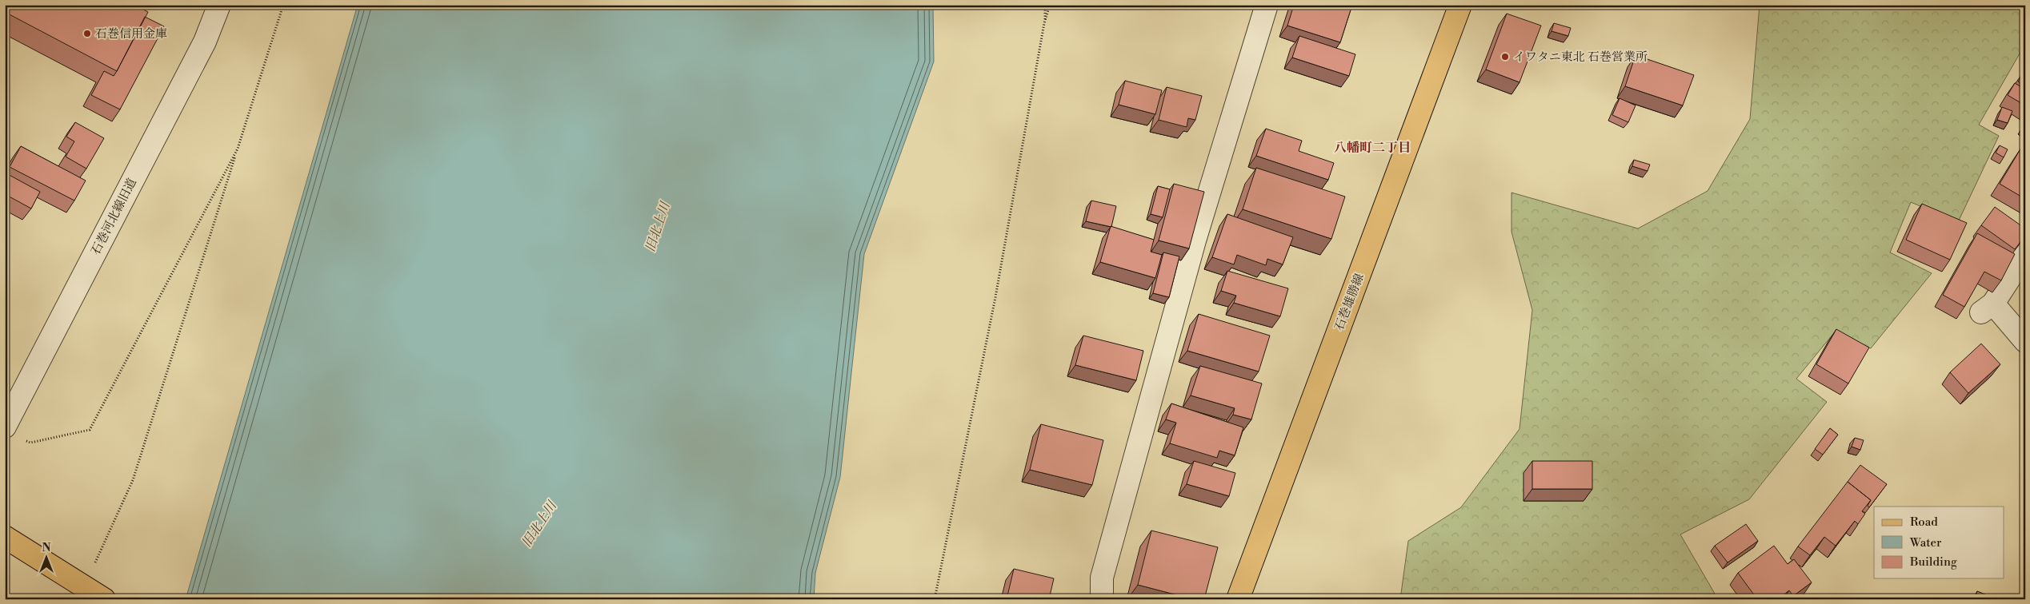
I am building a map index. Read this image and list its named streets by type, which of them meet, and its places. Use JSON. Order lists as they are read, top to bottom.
{
  "streets": {
    "main road": ["石巻雄勝線"],
    "street": ["石巻河北線旧道"]
  },
  "districts": ["八幡町二丁目"],
  "water": ["旧北上川"],
  "places": ["石巻信用金庫", "イワタニ東北 石巻営業所"],
  "legend": ["Road", "Water", "Building"],
  "north": "top"
}
